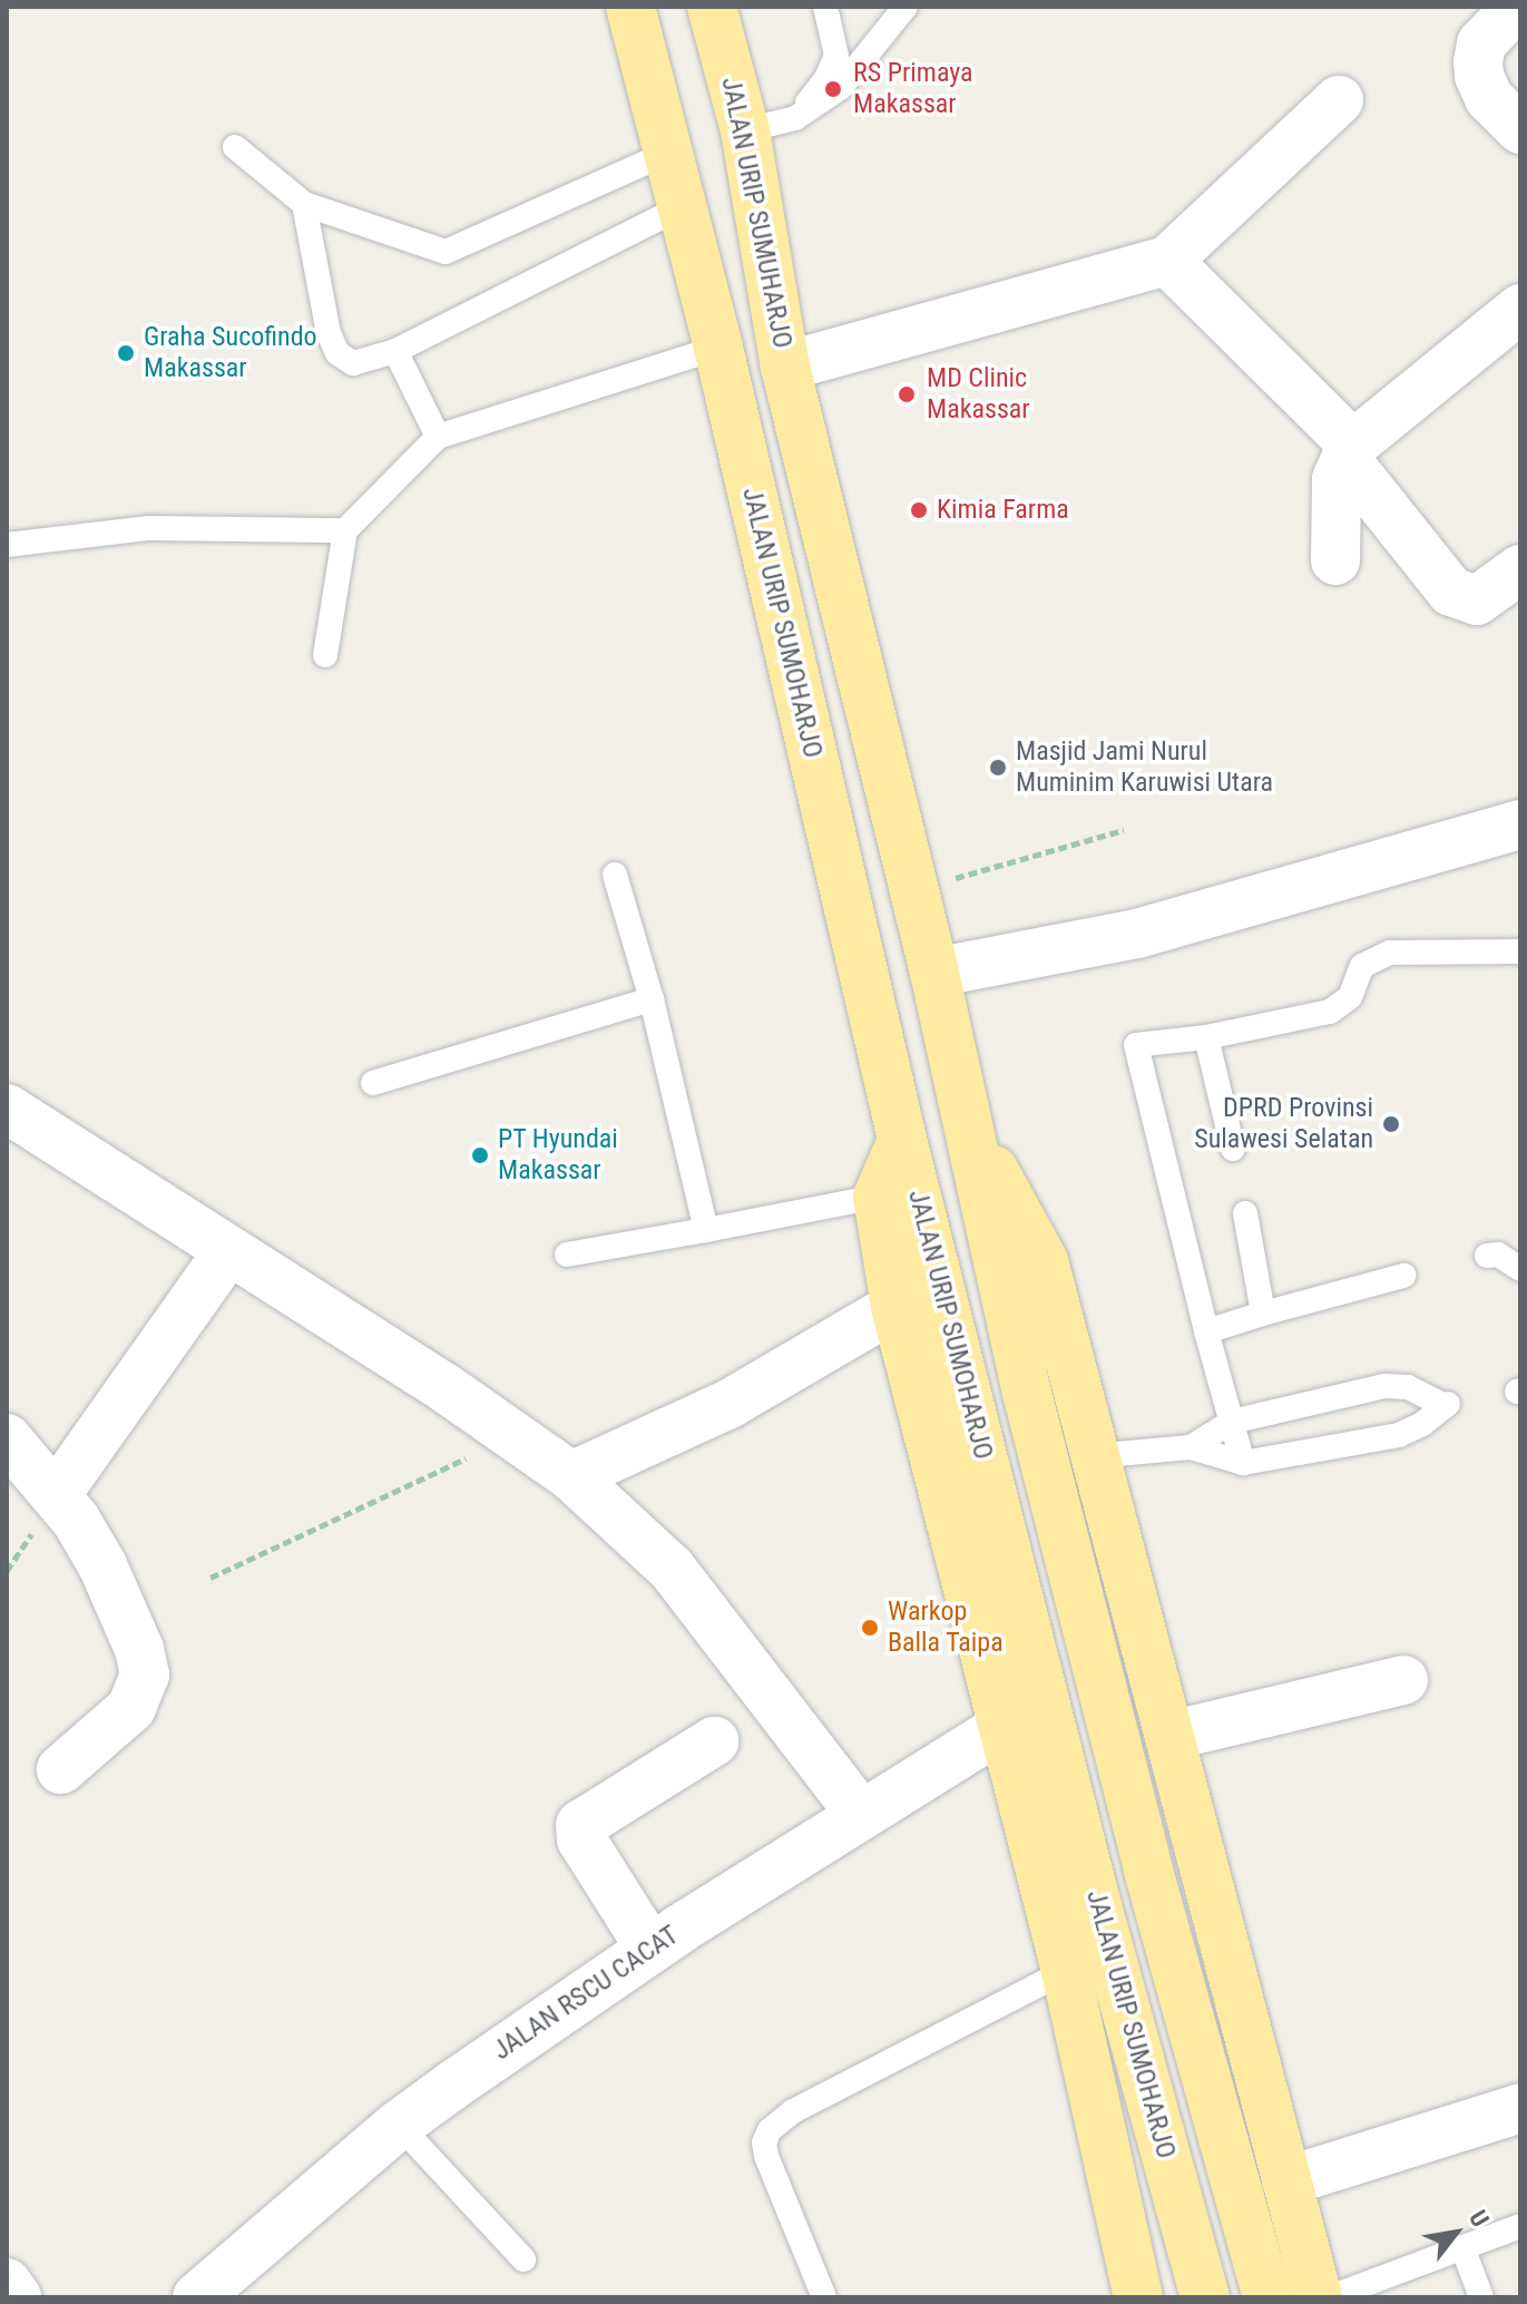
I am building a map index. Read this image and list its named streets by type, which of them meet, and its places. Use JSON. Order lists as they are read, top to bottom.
{
  "streets": {
    "highway": ["JALAN URIP SUMUHARJO", "JALAN URIP SUMOHARJO"],
    "street": ["JALAN RSCU CACAT"]
  },
  "places": [
    "RS Primaya Makassar",
    "Graha Sucofindo Makassar",
    "MD Clinic Makassar",
    "Kimia Farma",
    "Masjid Jami Nurul Muminim Karuwisi Utara",
    "DPRD Provinsi Sulawesi Selatan",
    "PT Hyundai Makassar",
    "Warkop Balla Taipa"
  ],
  "north": "top right"
}
